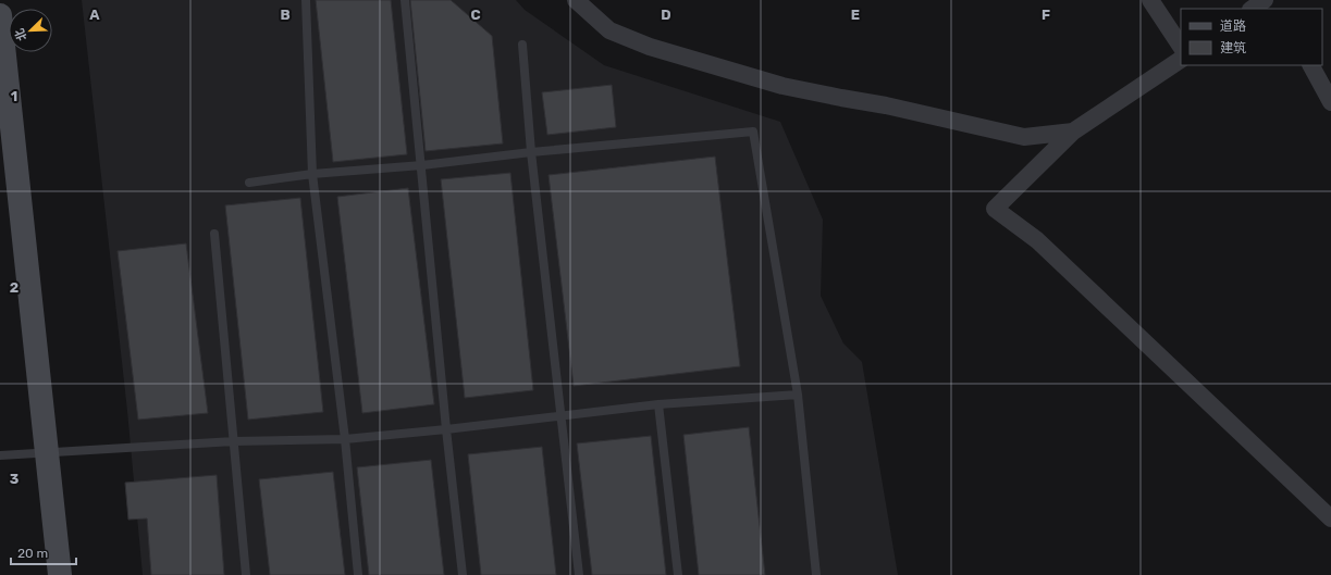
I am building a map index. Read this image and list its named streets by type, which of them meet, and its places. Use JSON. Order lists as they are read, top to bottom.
{
  "legend": ["道路", "建筑"],
  "scale_bar": "20 m",
  "north": "bottom left",
  "grid": {
    "columns": [
      "A",
      "B",
      "C",
      "D",
      "E",
      "F"
    ],
    "rows": ["1", "2", "3"]
  }
}
